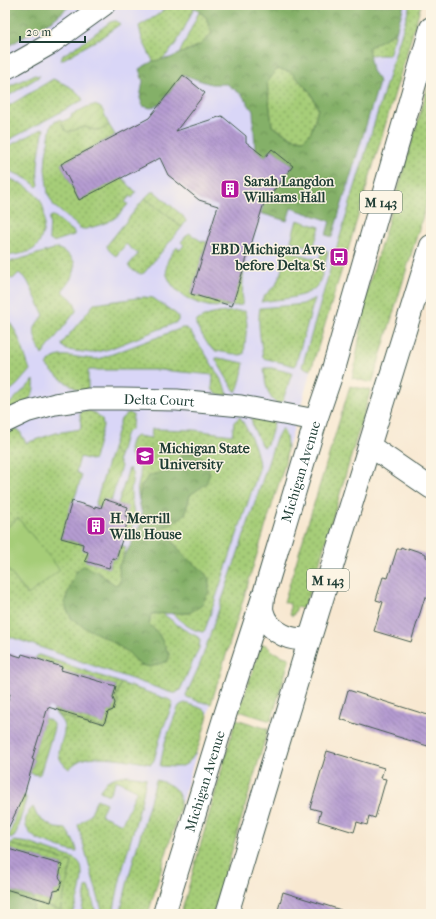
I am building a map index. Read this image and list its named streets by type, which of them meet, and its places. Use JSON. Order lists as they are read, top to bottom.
{
  "streets": {
    "main road": ["M 143", "Michigan Avenue"],
    "street": ["Delta Court"]
  },
  "crossings": [
    ["Delta Court", "Michigan Avenue"]
  ],
  "places": {
    "building": ["Sarah Langdon Williams Hall", "H. Merrill Wills House"],
    "bus stop": ["EBD Michigan Ave before Delta St"],
    "school or university": ["Michigan State University"]
  },
  "scale_bar": "20 m"
}
